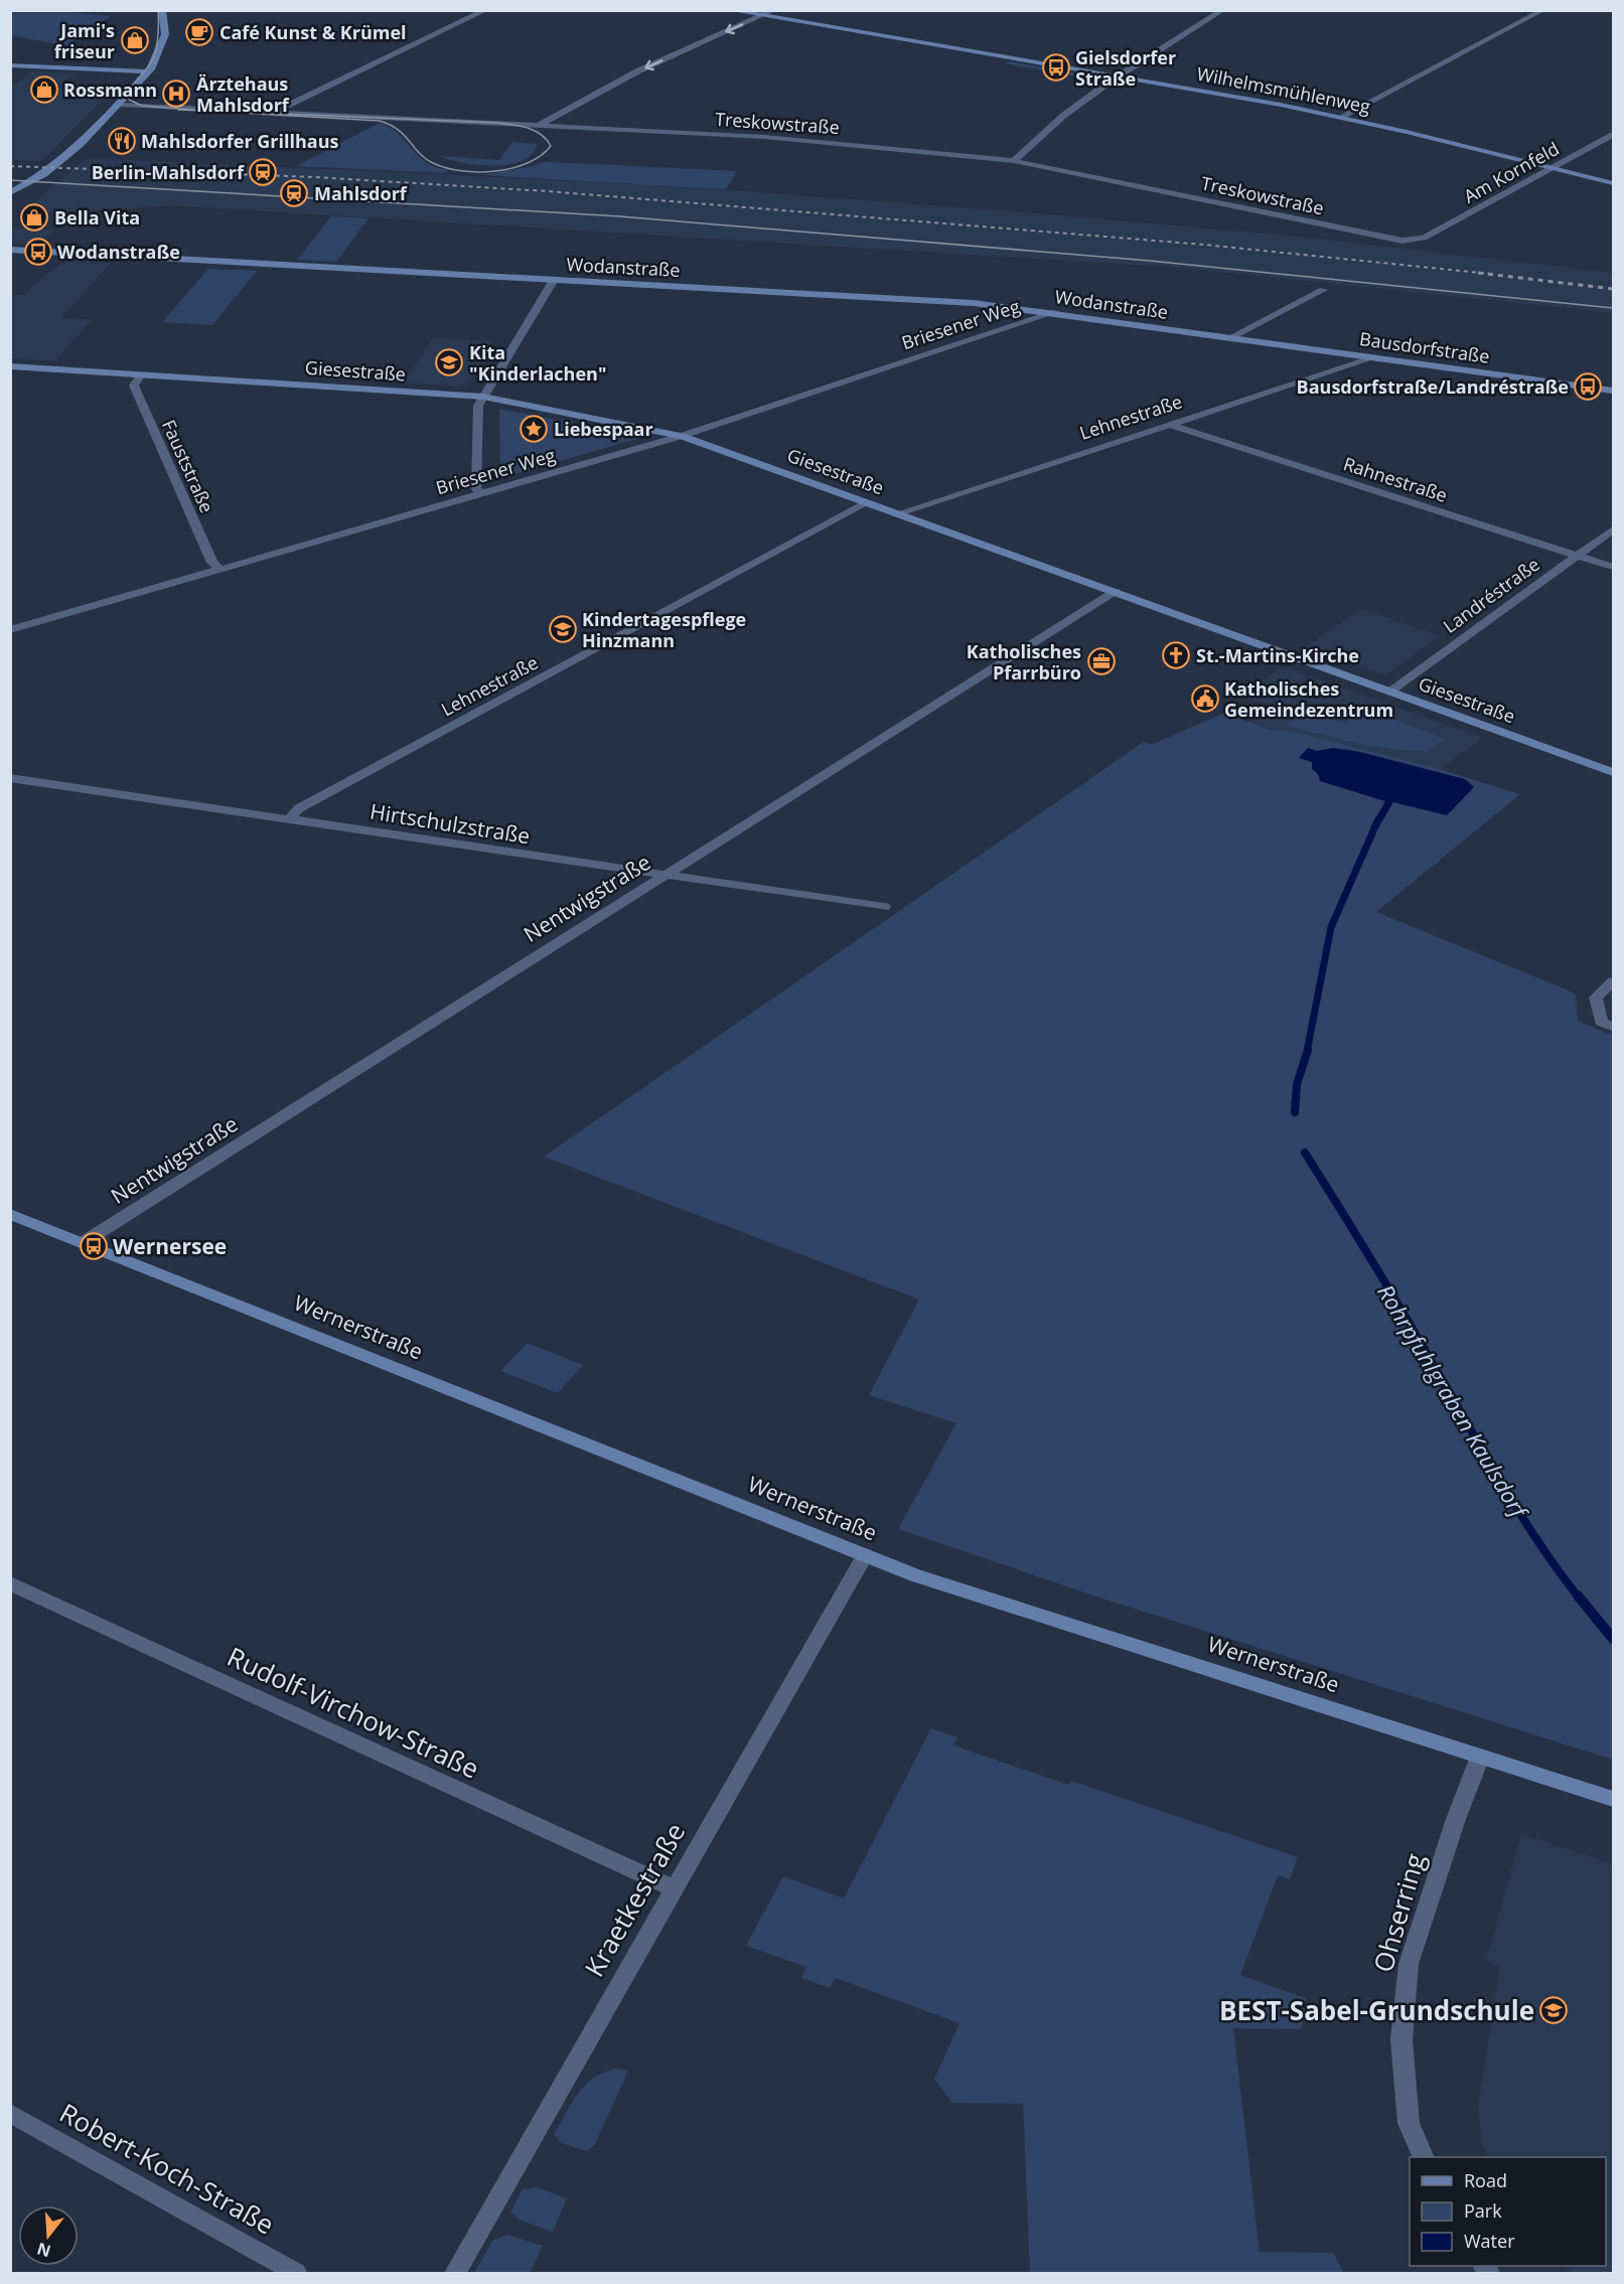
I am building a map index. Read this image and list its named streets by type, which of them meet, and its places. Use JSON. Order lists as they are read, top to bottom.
{
  "streets": {
    "street": [
      "Wilhelmsmühlenweg",
      "Treskowstraße",
      "Am Kornfeld",
      "Wodanstraße",
      "Briesener Weg",
      "Bausdorfstraße",
      "Giesestraße",
      "Lehnestraße",
      "Fauststraße",
      "Rahnestraße",
      "Landréstraße",
      "Hirtschulzstraße",
      "Nentwigstraße",
      "Wernerstraße",
      "Rudolf-Virchow-Straße",
      "Kraetkestraße",
      "Ohserring",
      "Robert-Koch-Straße"
    ]
  },
  "crossings": [
    ["Wilhelmsmühlenweg", "Am Kornfeld"],
    ["Treskowstraße", "Am Kornfeld"],
    ["Wodanstraße", "Briesener Weg"],
    ["Wodanstraße", "Bausdorfstraße"],
    ["Briesener Weg", "Giesestraße"],
    ["Briesener Weg", "Fauststraße"],
    ["Bausdorfstraße", "Lehnestraße"],
    ["Giesestraße", "Lehnestraße"],
    ["Giesestraße", "Fauststraße"],
    ["Giesestraße", "Landréstraße"],
    ["Giesestraße", "Nentwigstraße"],
    ["Lehnestraße", "Rahnestraße"],
    ["Lehnestraße", "Hirtschulzstraße"],
    ["Rahnestraße", "Landréstraße"],
    ["Hirtschulzstraße", "Nentwigstraße"],
    ["Nentwigstraße", "Wernerstraße"],
    ["Wernerstraße", "Kraetkestraße"],
    ["Wernerstraße", "Ohserring"],
    ["Rudolf-Virchow-Straße", "Kraetkestraße"]
  ],
  "water": ["Rohrpfuhlgraben Kaulsdorf"],
  "places": {
    "cafe": ["Café Kunst & Krümel"],
    "shop": ["Jami's friseur", "Rossmann", "Bella Vita"],
    "bus stop": [
      "Gielsdorfer Straße",
      "Wodanstraße",
      "Bausdorfstraße/Landréstraße",
      "Wernersee"
    ],
    "hospital": ["Ärztehaus Mahlsdorf"],
    "restaurant": ["Mahlsdorfer Grillhaus"],
    "station": ["Berlin-Mahlsdorf", "Mahlsdorf"],
    "school or university": ["Kita \"Kinderlachen\"", "Kindertagespflege Hinzmann", "BEST-Sabel-Grundschule"],
    "place": ["Liebespaar"],
    "church": ["St.-Martins-Kirche"],
    "office": ["Katholisches Pfarrbüro"],
    "public building": ["Katholisches Gemeindezentrum"]
  },
  "legend": ["Road", "Park", "Water"],
  "north": "bottom"
}
